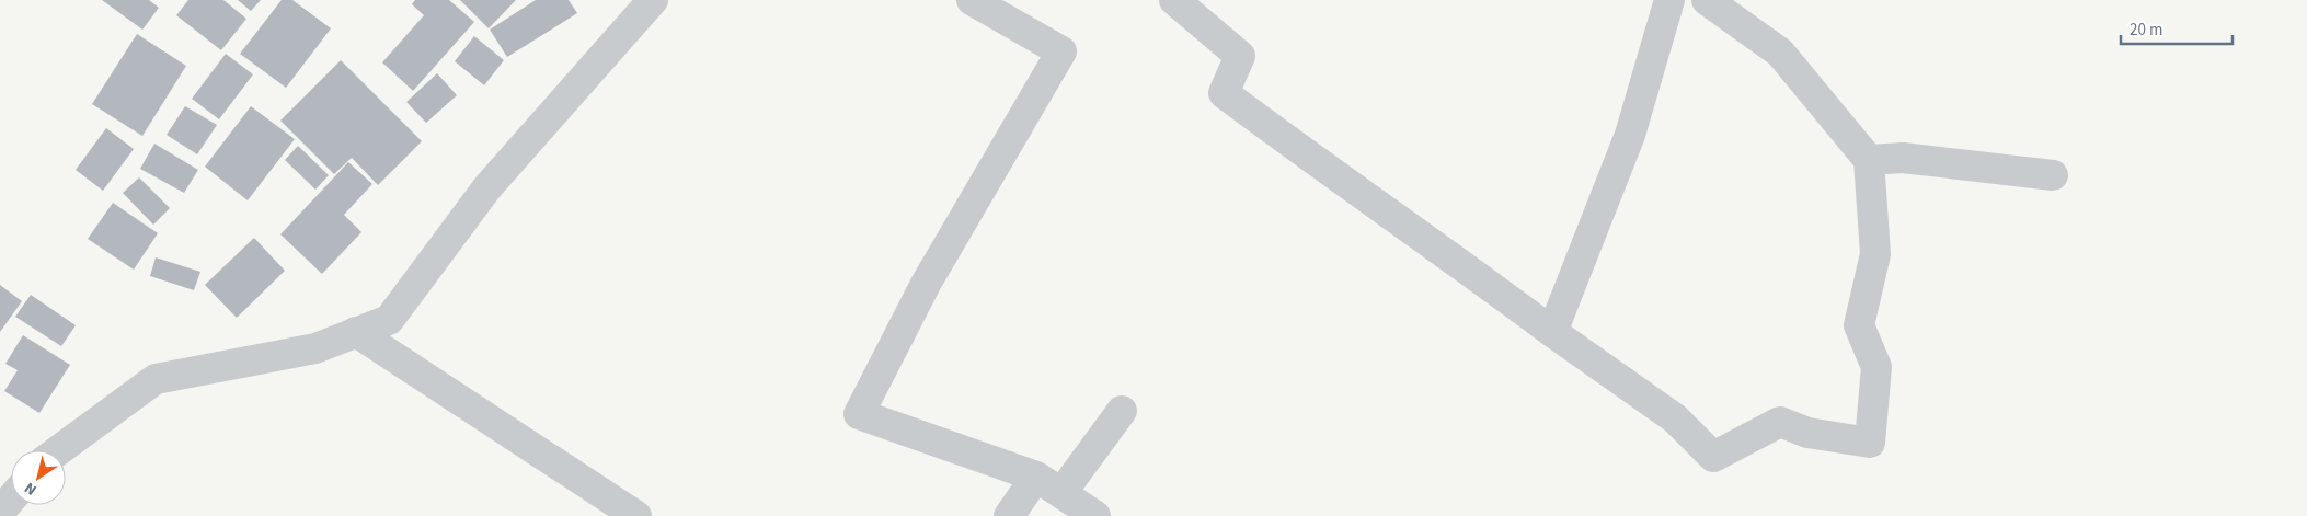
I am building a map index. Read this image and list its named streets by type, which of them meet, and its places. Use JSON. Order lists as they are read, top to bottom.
{
  "scale_bar": "20 m",
  "north": "bottom left"
}
